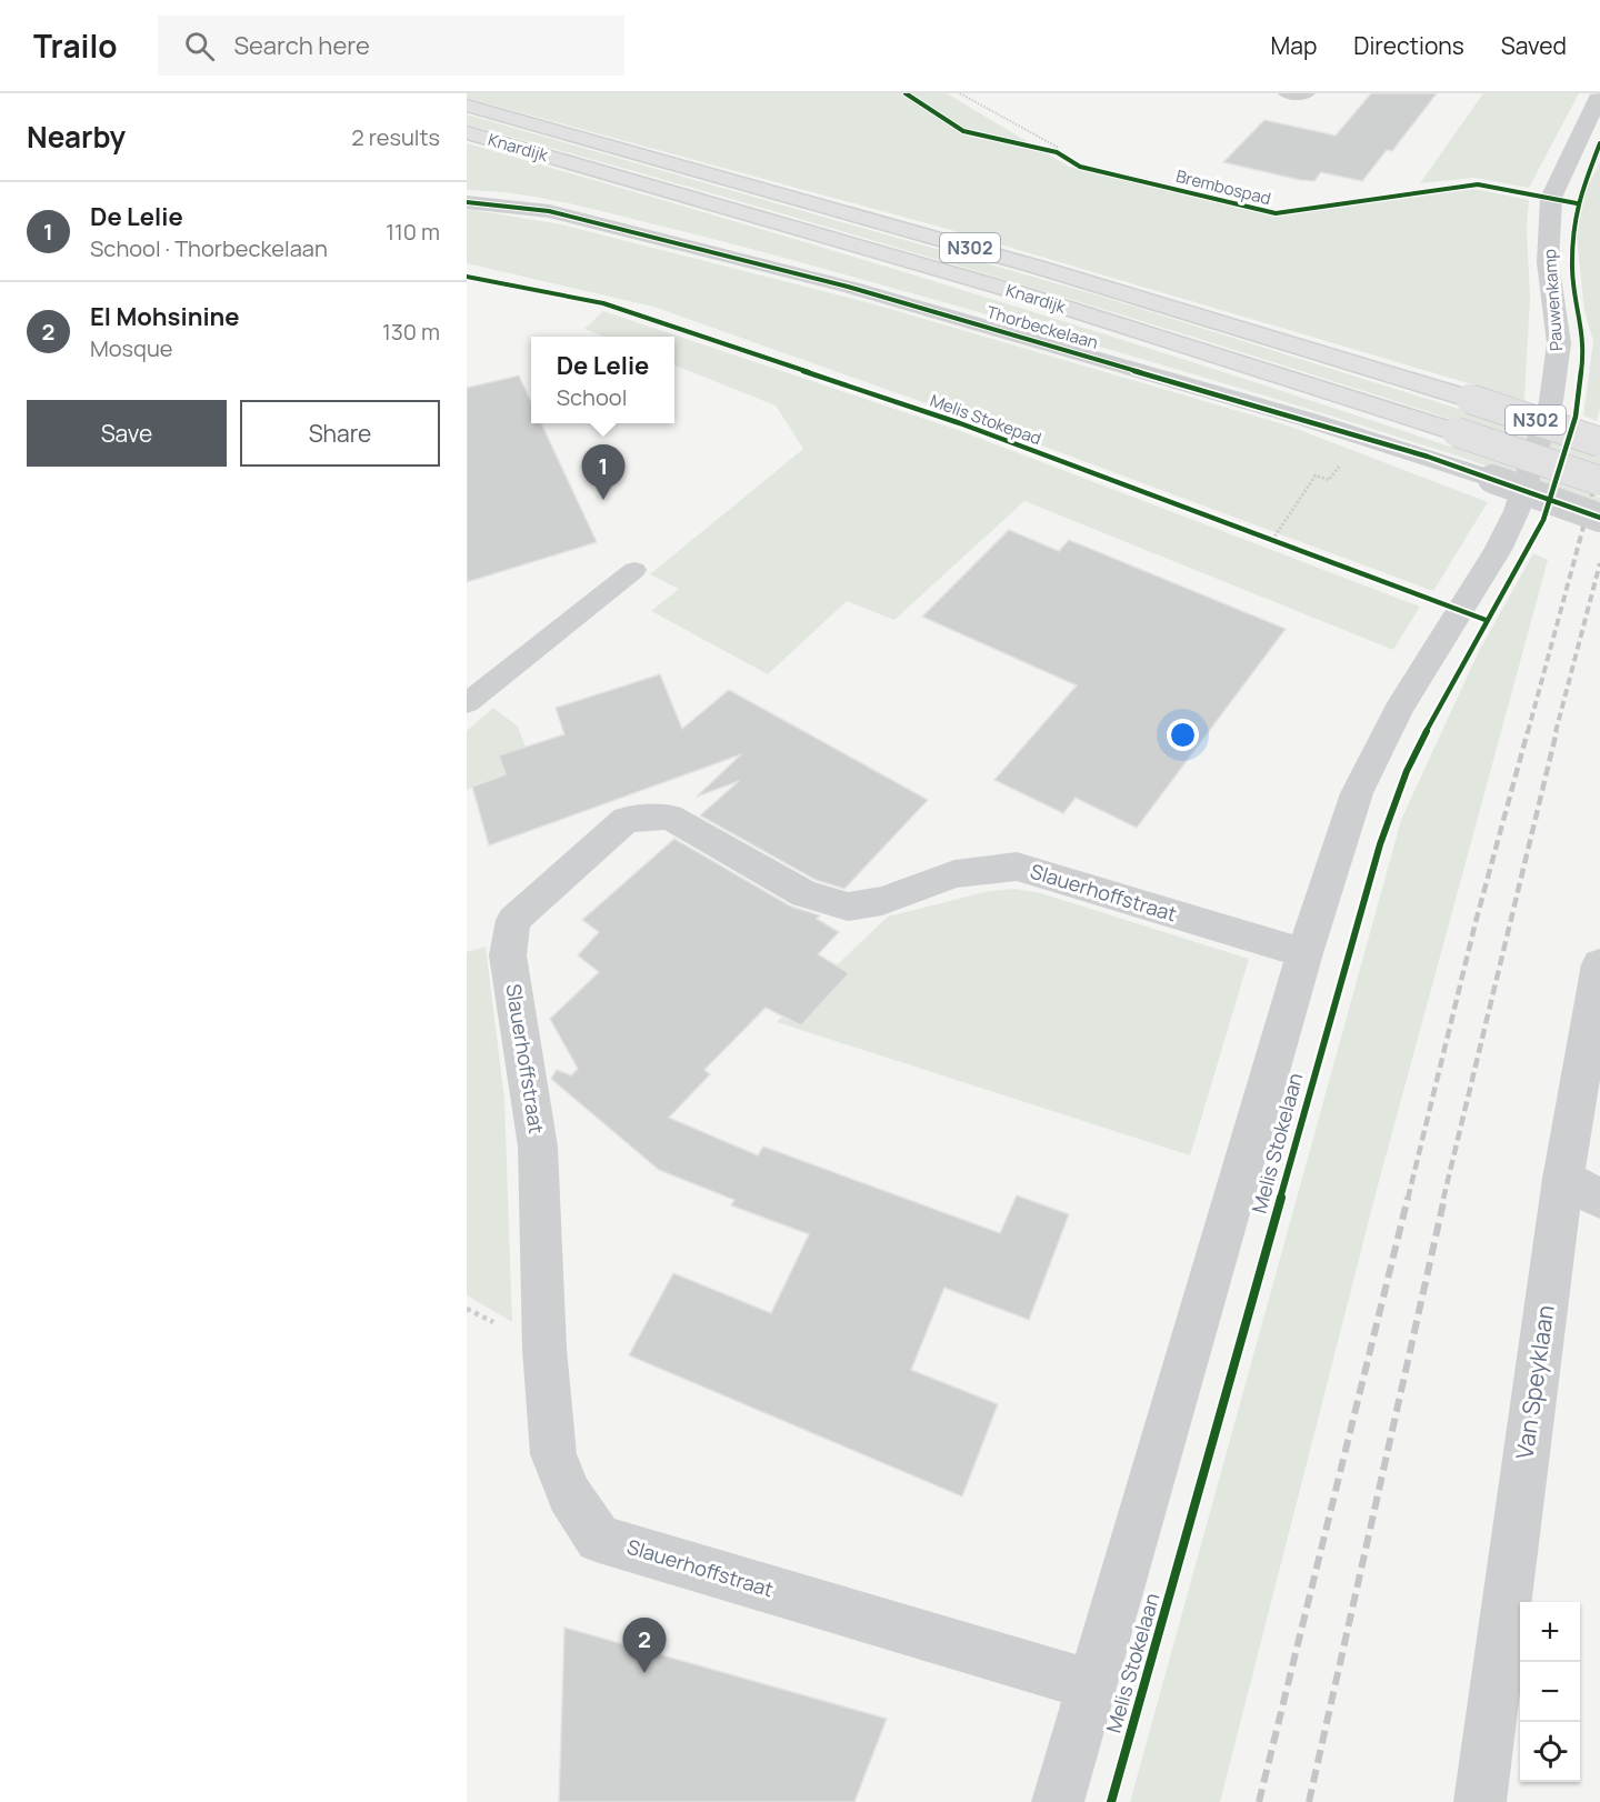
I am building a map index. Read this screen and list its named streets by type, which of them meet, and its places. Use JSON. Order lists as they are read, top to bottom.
{
  "streets": {
    "main road": ["Knardijk", "N302"],
    "street": [
      "Pauwenkamp",
      "Thorbeckelaan",
      "Slauerhoffstraat",
      "Melis Stokelaan",
      "Van Speyklaan"
    ],
    "cycle path": ["Brembospad", "Melis Stokepad"]
  },
  "crossings": [
    ["Pauwenkamp", "Melis Stokelaan"],
    ["Slauerhoffstraat", "Melis Stokelaan"]
  ],
  "page": {
    "header": "Trailo",
    "search": "Search here",
    "nav": ["Map", "Directions", "Saved"],
    "heading": ["Nearby", "2 results"],
    "list": [
      {
        "mark": "1",
        "name": "De Lelie",
        "note": "School · Thorbeckelaan",
        "value": "110 m"
      },
      {
        "mark": "2",
        "name": "El Mohsinine",
        "note": "Mosque",
        "value": "130 m"
      }
    ],
    "popup": ["De Lelie", "School"],
    "buttons": ["Save", "Share"],
    "pins": ["1", "2"],
    "map_buttons": ["+", "−"]
  }
}
